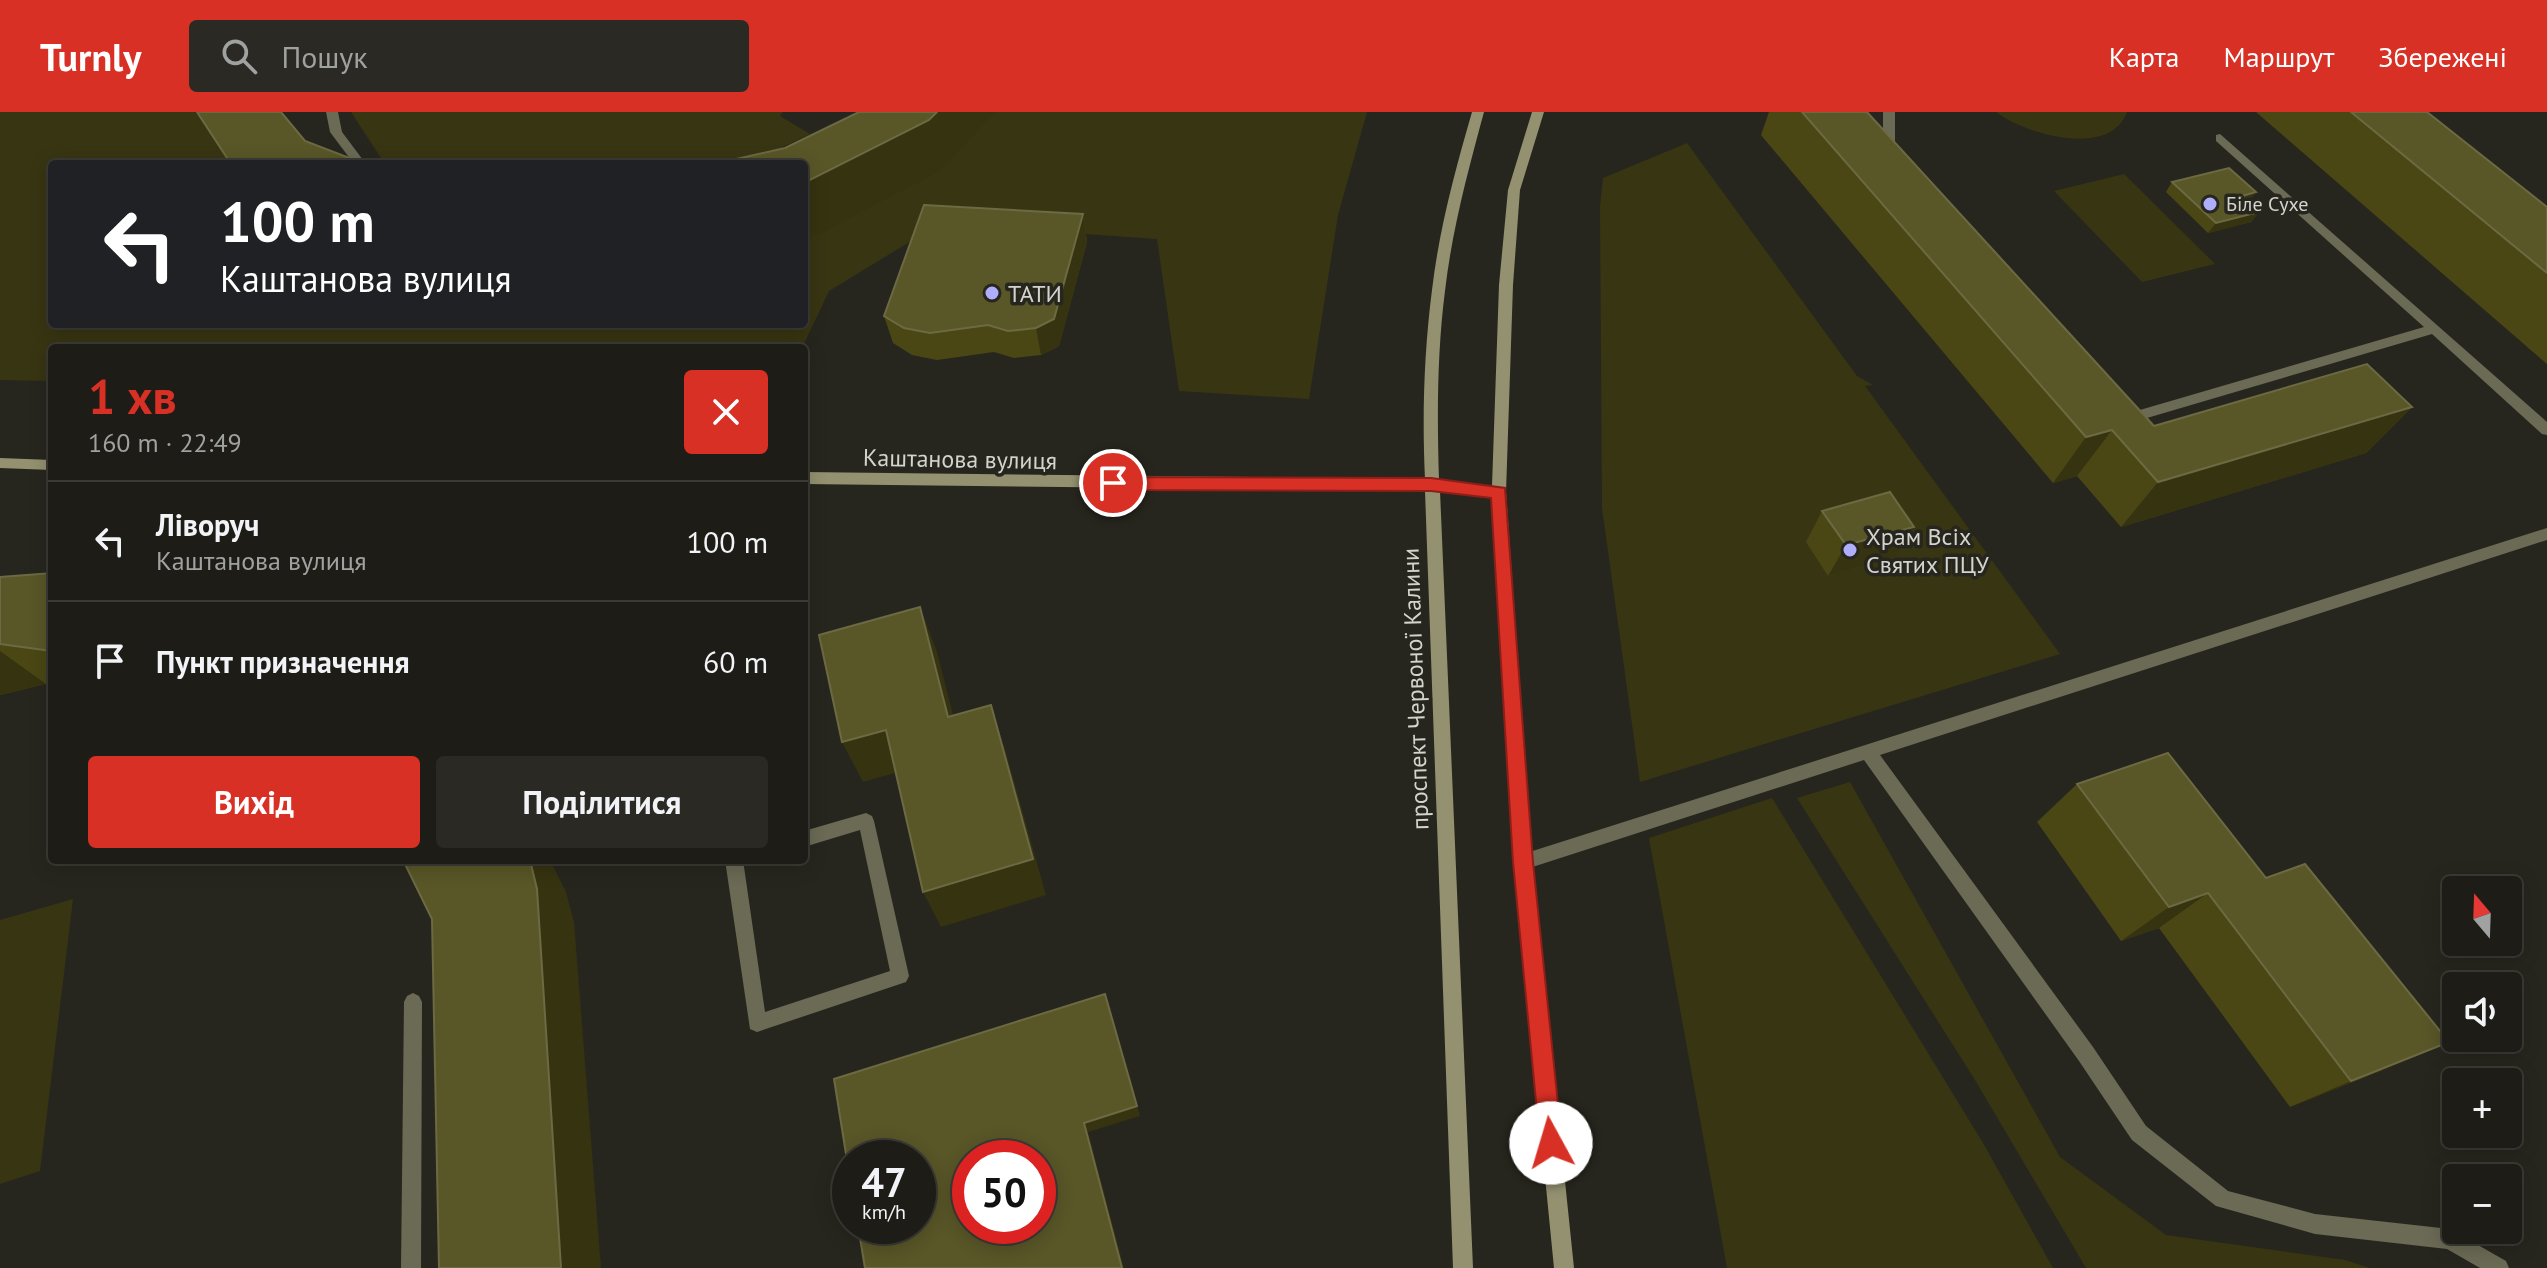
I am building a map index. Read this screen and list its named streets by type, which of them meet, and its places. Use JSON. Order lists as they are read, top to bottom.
{
  "streets": {
    "main road": ["Каштанова вулиця", "проспект Червоної Калини"]
  },
  "crossings": [
    ["Каштанова вулиця", "проспект Червоної Калини"]
  ],
  "places": ["Біле Сухе", "ТАТИ", "Храм Всіх Святих ПЦУ"],
  "north": "top",
  "page": {
    "header": "Turnly",
    "search": "Пошук",
    "nav": ["Карта", "Маршрут", "Збережені"],
    "turn": ["100 m", "Каштанова вулиця"],
    "heading": ["1 хв", "160 m · 22:49"],
    "list": [
      {
        "name": "Ліворуч",
        "note": "Каштанова вулиця",
        "value": "100 m"
      },
      {
        "name": "Пункт призначення",
        "value": "60 m"
      }
    ],
    "buttons": ["Вихід", "Поділитися"],
    "map_buttons": ["+", "−"],
    "speed": "47 km/h",
    "limit": "50"
  }
}
